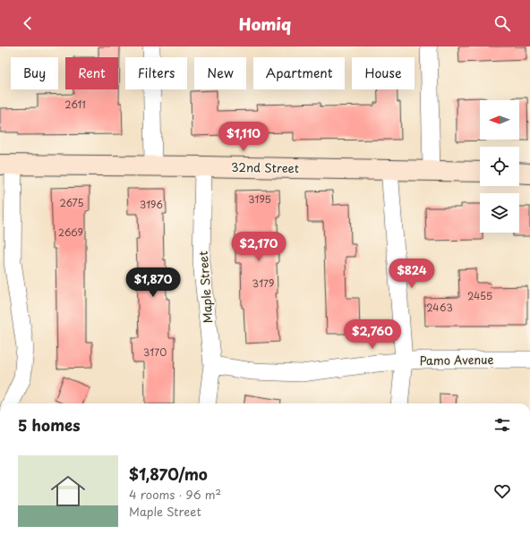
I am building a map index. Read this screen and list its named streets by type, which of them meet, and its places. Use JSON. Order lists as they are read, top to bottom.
{
  "streets": {
    "street": ["32nd Street", "Maple Street", "Pamo Avenue"]
  },
  "crossings": [
    ["32nd Street", "Maple Street"],
    ["Maple Street", "Pamo Avenue"]
  ],
  "house_numbers": [
    "2611",
    "3195",
    "2675",
    "3196",
    "2669",
    "3179",
    "2455",
    "2463",
    "3170"
  ],
  "north": "left",
  "page": {
    "header": "Homiq",
    "chip": [
      "Buy",
      "Rent",
      "Filters",
      "New",
      "Apartment",
      "House"
    ],
    "price": [
      "$1,110",
      "$2,170",
      "$824",
      "$1,870",
      "$2,760"
    ],
    "heading": "5 homes",
    "list": [
      {
        "name": "$1,870/mo",
        "note": "4 rooms · 96 m² · Maple Street"
      }
    ]
  }
}
